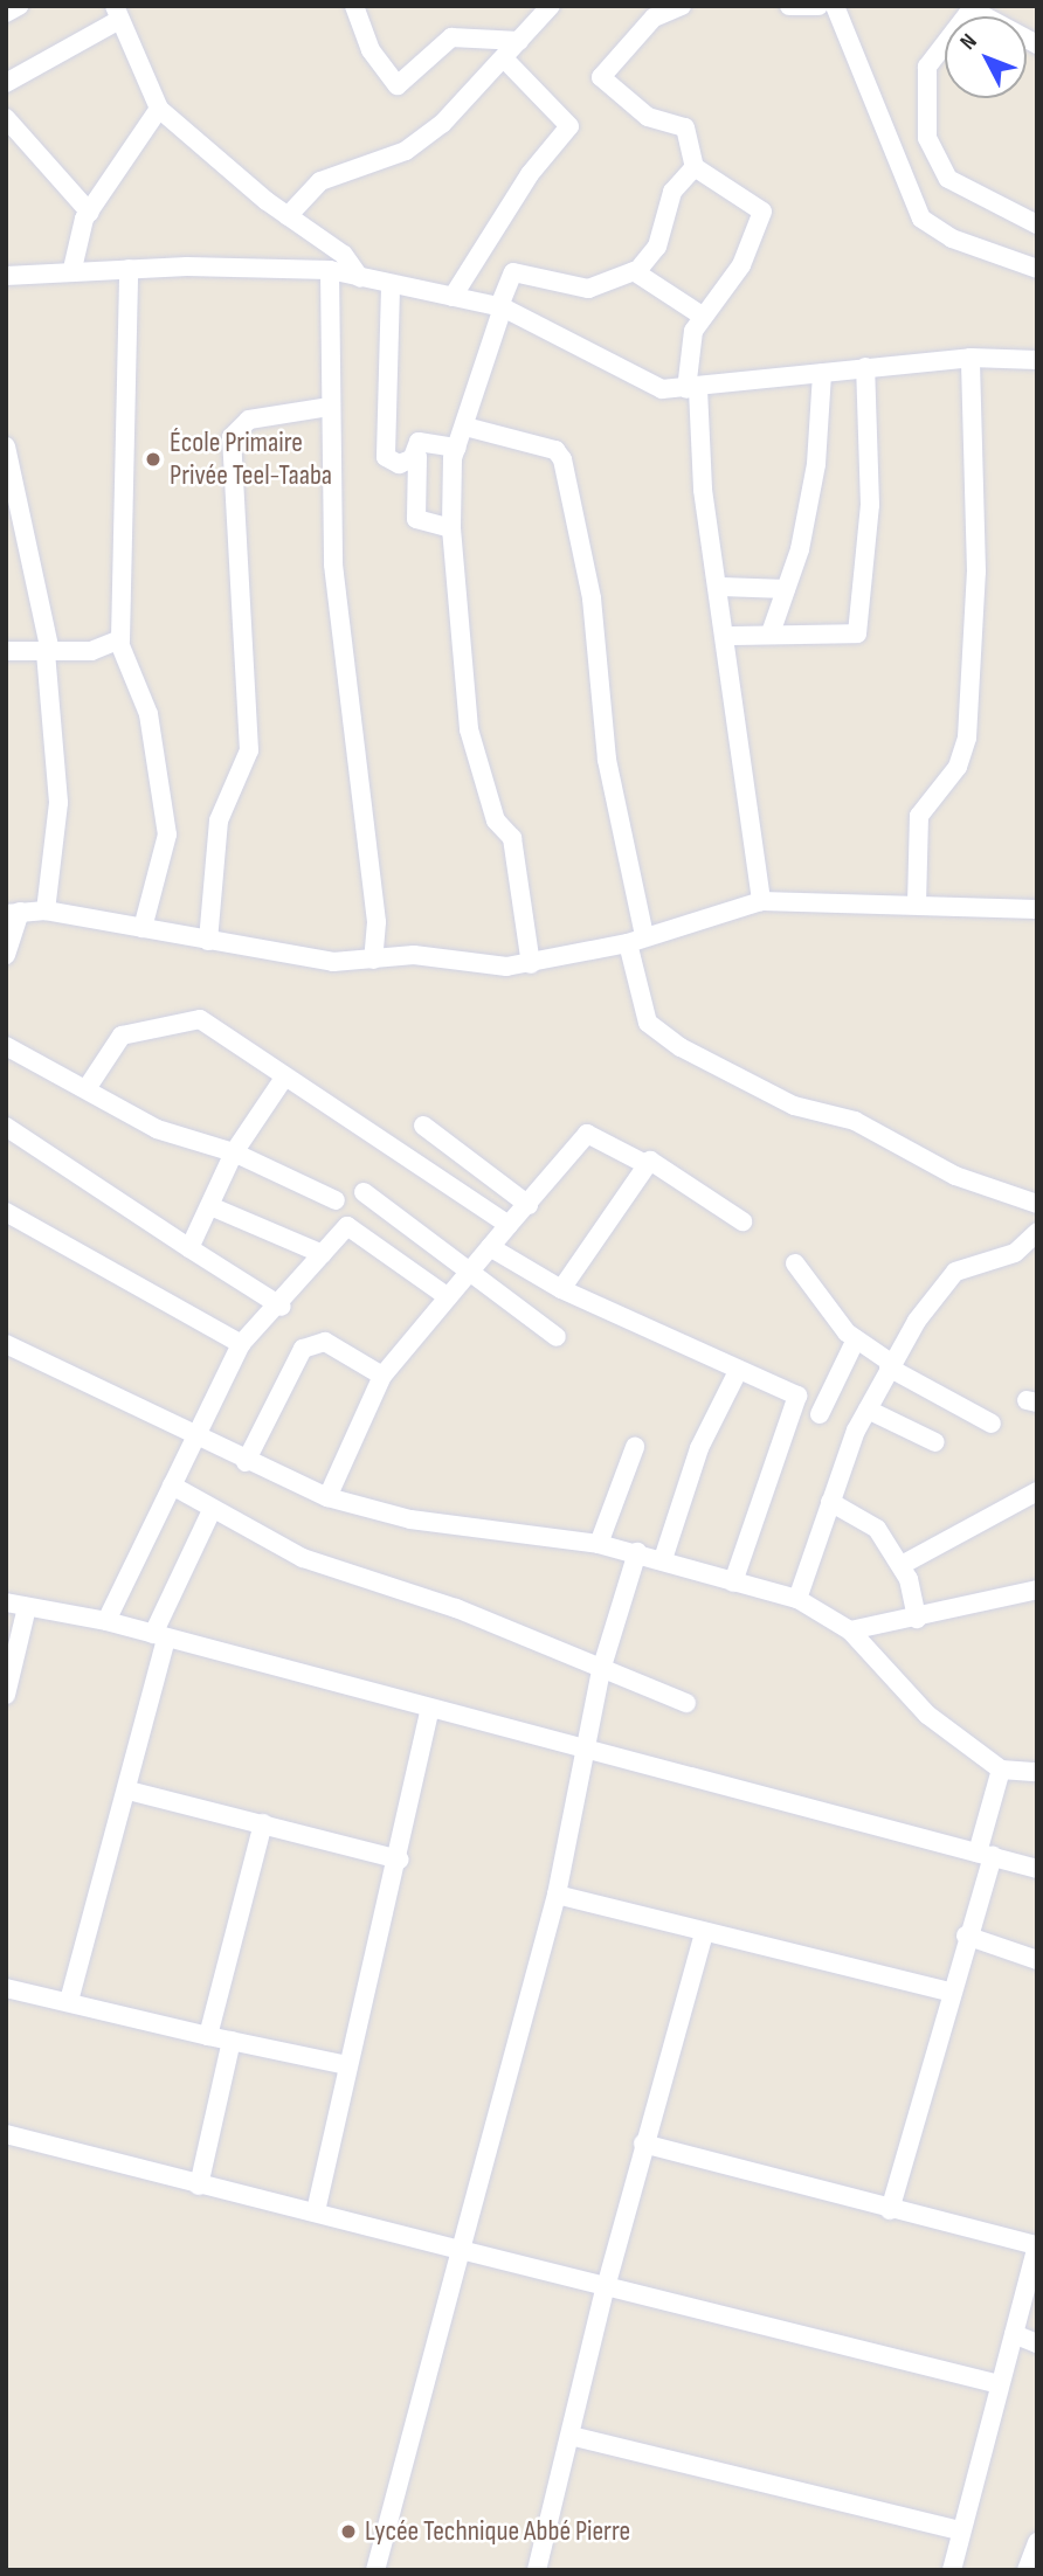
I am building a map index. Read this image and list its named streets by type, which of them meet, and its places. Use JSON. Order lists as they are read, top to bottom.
{
  "places": ["École Primaire Privée Teel-Taaba", "Lycée Technique Abbé Pierre"],
  "north": "top left"
}
